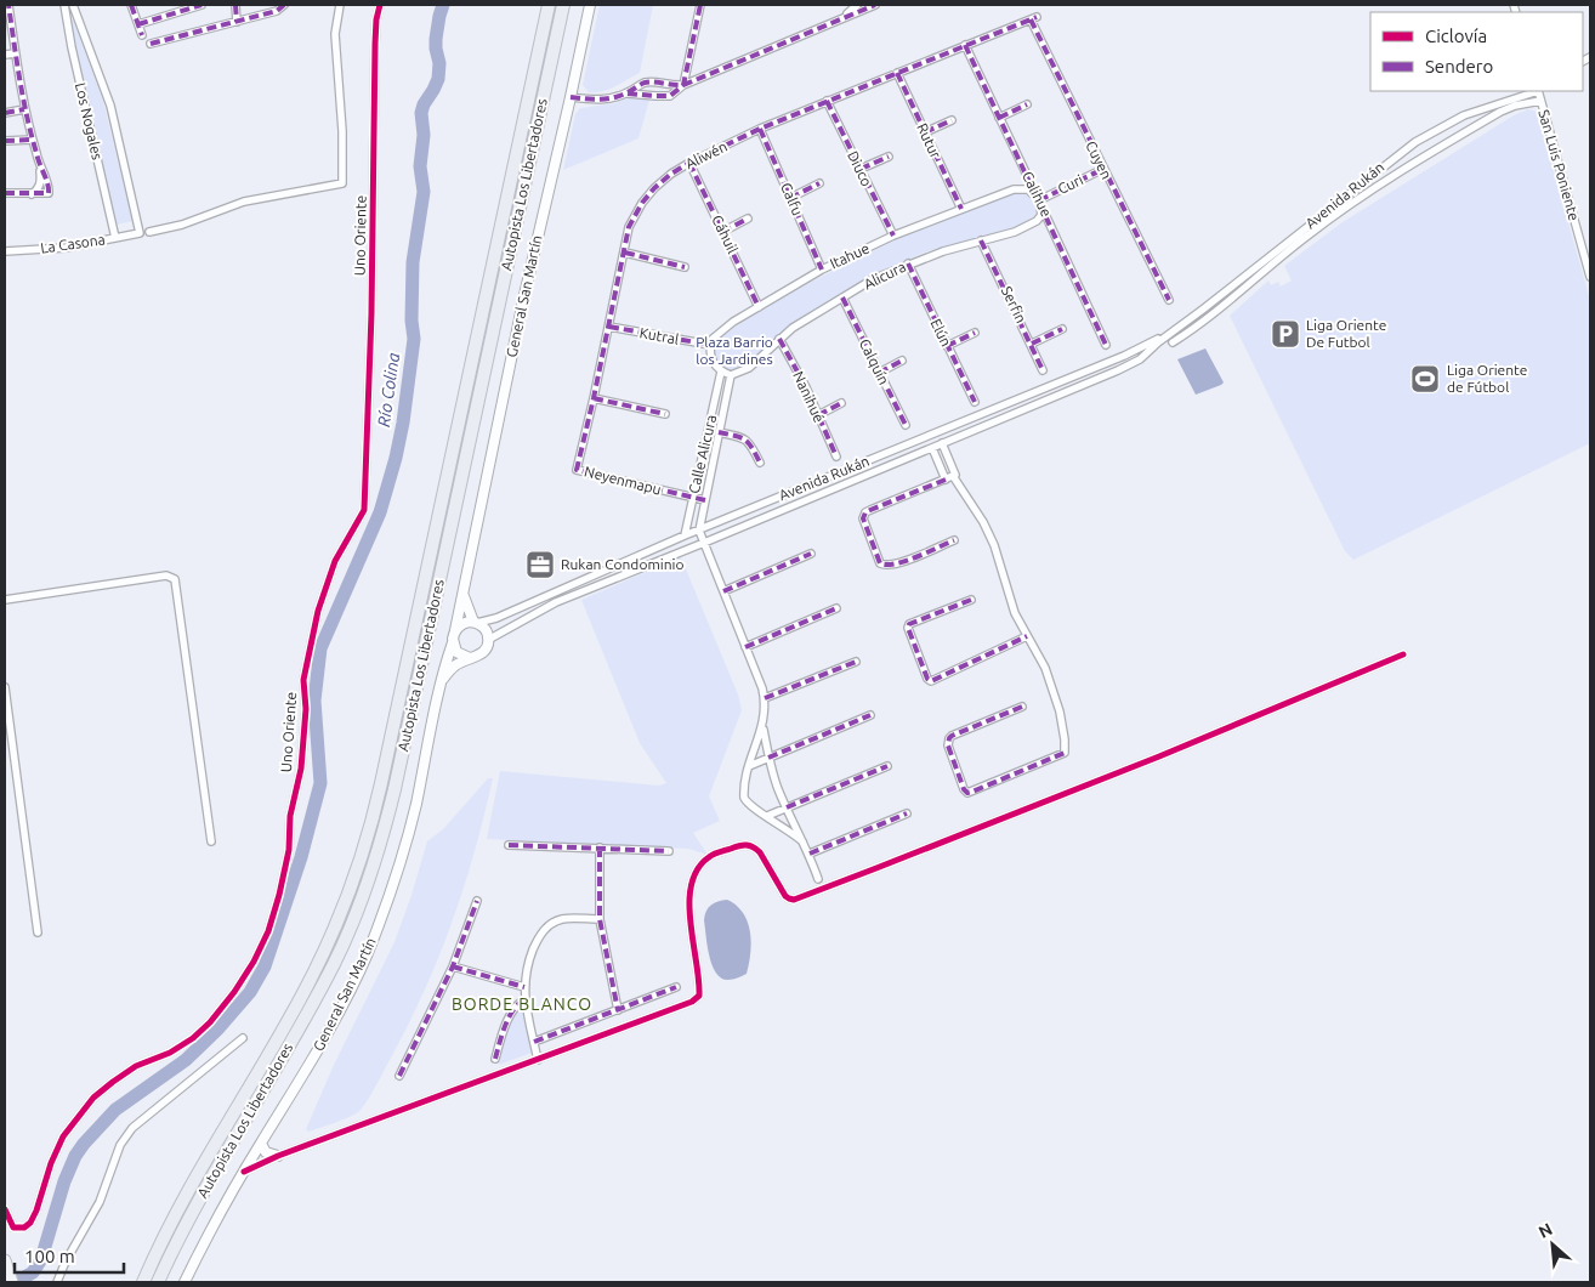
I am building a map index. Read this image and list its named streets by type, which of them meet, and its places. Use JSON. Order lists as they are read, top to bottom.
{
  "streets": {
    "highway": ["Autopista Los Libertadores"],
    "street": [
      "Los Nogales",
      "Rutur",
      "Aliwén",
      "Cuyen",
      "San Luis Poniente",
      "Diuco",
      "Curi",
      "Calihue",
      "Avenida Rukán",
      "Calfu",
      "Cáhuil",
      "Uno Oriente",
      "La Casona",
      "Itahue",
      "Alicura",
      "General San Martín",
      "Serfin",
      "Elún",
      "Kutral",
      "Calquín",
      "Nanihué",
      "Calle Alicura",
      "Neyenmapu"
    ]
  },
  "crossings": [
    ["Los Nogales", "La Casona"],
    ["Rutur", "Aliwén"],
    ["Rutur", "Itahue"],
    ["Aliwén", "Cuyen"],
    ["Aliwén", "Diuco"],
    ["Aliwén", "Calihue"],
    ["Aliwén", "Calfu"],
    ["Aliwén", "Cáhuil"],
    ["Aliwén", "Kutral"],
    ["Aliwén", "Neyenmapu"],
    ["Cuyen", "Curi"],
    ["Diuco", "Itahue"],
    ["Curi", "Calihue"],
    ["Curi", "Itahue"],
    ["Curi", "Alicura"],
    ["Calihue", "Itahue"],
    ["Calihue", "Alicura"],
    ["Avenida Rukán", "General San Martín"],
    ["Avenida Rukán", "Calle Alicura"],
    ["Calfu", "Itahue"],
    ["Cáhuil", "Itahue"],
    ["Itahue", "Alicura"],
    ["Itahue", "Kutral"],
    ["Alicura", "Serfin"],
    ["Alicura", "Elún"],
    ["Alicura", "Calquín"],
    ["Alicura", "Nanihué"],
    ["Alicura", "Calle Alicura"],
    ["Calle Alicura", "Neyenmapu"]
  ],
  "districts": ["BORDE BLANCO"],
  "water": ["Río Colina"],
  "parks": ["Plaza Barrio los Jardines"],
  "places": {
    "parking": ["Liga Oriente De Futbol"],
    "sports": ["Liga Oriente de Fútbol"],
    "office": ["Rukan Condominio"]
  },
  "legend": ["Ciclovía", "Sendero"],
  "scale_bar": "100 m",
  "north": "top left"
}
